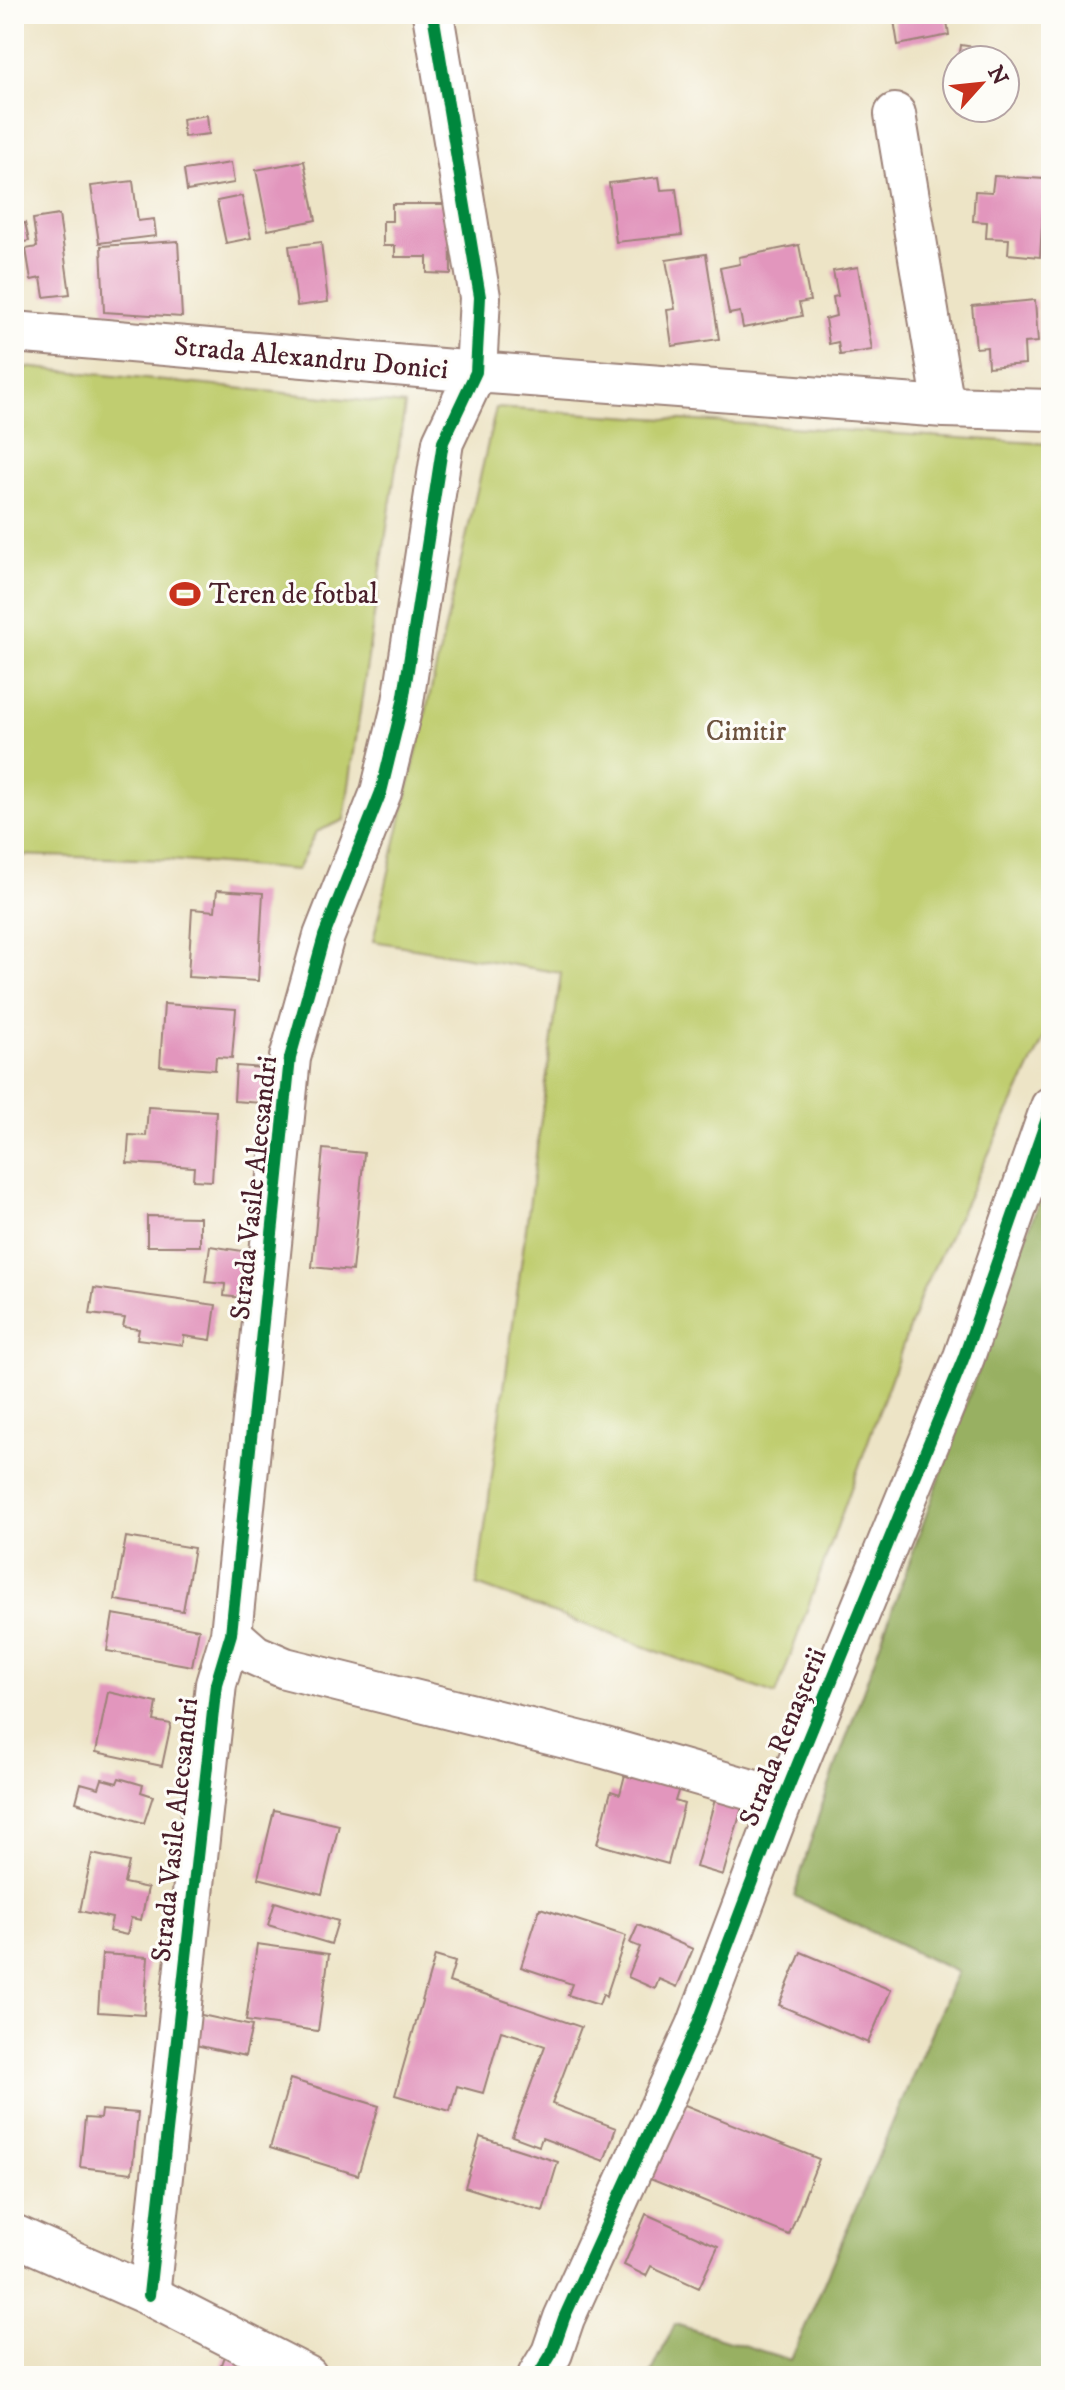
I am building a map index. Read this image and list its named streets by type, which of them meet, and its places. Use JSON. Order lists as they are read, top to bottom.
{
  "streets": {
    "street": ["Strada Alexandru Donici", "Strada Vasile Alecsandri", "Strada Renașterii"]
  },
  "crossings": [
    ["Strada Alexandru Donici", "Strada Vasile Alecsandri"]
  ],
  "parks": ["Cimitir"],
  "places": {
    "sports": ["Teren de fotbal"]
  },
  "north": "top right"
}
